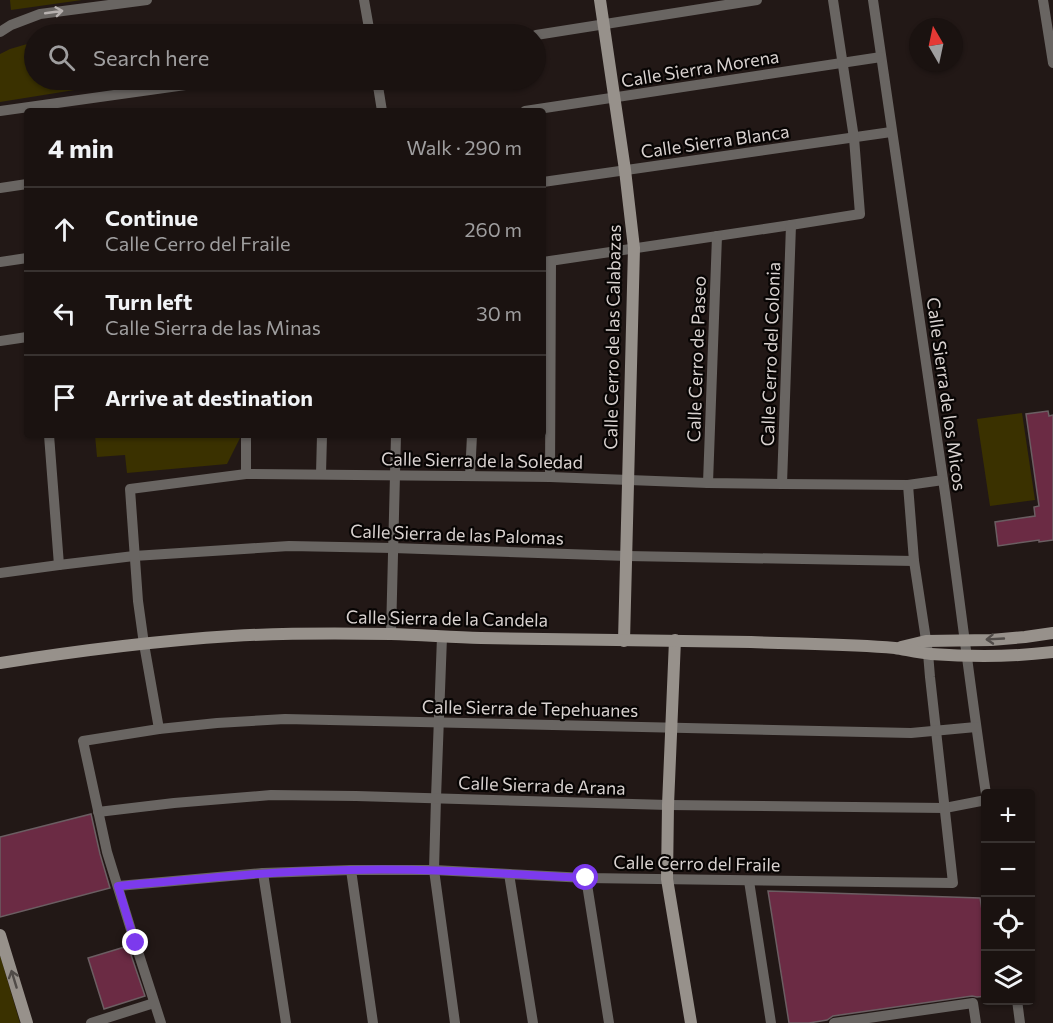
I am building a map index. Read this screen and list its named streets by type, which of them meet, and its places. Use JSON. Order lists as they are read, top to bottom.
{
  "streets": {
    "street": [
      "Calle Sierra Morena",
      "Calle Sierra Blanca",
      "Calle Cerro de las Calabazas",
      "Calle Cerro del Colonia",
      "Calle Cerro de Paseo",
      "Calle Sierra de los Micos",
      "Calle Sierra de la Soledad",
      "Calle Sierra de las Palomas",
      "Calle Sierra de la Candela",
      "Calle Sierra de Tepehuanes",
      "Calle Sierra de Arana",
      "Calle Cerro del Fraile"
    ]
  },
  "crossings": [
    ["Calle Sierra Morena", "Calle Cerro de las Calabazas"],
    ["Calle Sierra Morena", "Calle Sierra de los Micos"],
    ["Calle Sierra Blanca", "Calle Cerro de las Calabazas"],
    ["Calle Sierra Blanca", "Calle Sierra de los Micos"],
    ["Calle Cerro de las Calabazas", "Calle Sierra de la Soledad"],
    ["Calle Cerro de las Calabazas", "Calle Sierra de las Palomas"],
    ["Calle Cerro de las Calabazas", "Calle Sierra de la Candela"],
    ["Calle Cerro del Colonia", "Calle Sierra de la Soledad"],
    ["Calle Cerro de Paseo", "Calle Sierra de la Soledad"],
    ["Calle Sierra de los Micos", "Calle Sierra de la Soledad"],
    ["Calle Sierra de los Micos", "Calle Sierra de Tepehuanes"],
    ["Calle Sierra de la Soledad", "Calle Sierra de las Palomas"],
    ["Calle Sierra de Tepehuanes", "Calle Sierra de Arana"],
    ["Calle Sierra de Arana", "Calle Cerro del Fraile"]
  ],
  "north": "top",
  "page": {
    "search": "Search here",
    "heading": ["4 min", "Walk · 290 m"],
    "list": [
      ["Continue", "Calle Cerro del Fraile", "260 m"],
      ["Turn left", "Calle Sierra de las Minas", "30 m"],
      "Arrive at destination"
    ],
    "map_buttons": ["+", "−"]
  }
}
